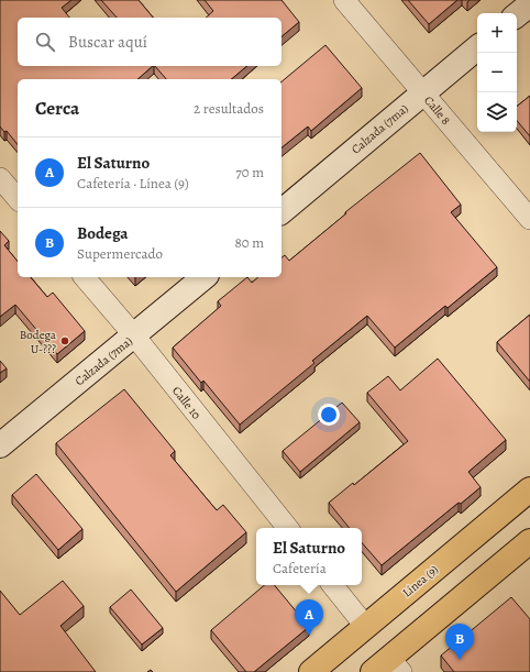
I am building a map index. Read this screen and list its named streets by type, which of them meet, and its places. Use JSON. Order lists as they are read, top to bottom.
{
  "streets": {
    "main road": ["Calzada (7ma)", "Línea (9)"],
    "street": ["Calle 8", "Calle 10"]
  },
  "crossings": [
    ["Calle 8", "Calzada (7ma)"],
    ["Calzada (7ma)", "Calle 10"]
  ],
  "places": ["Bodega U-???"],
  "page": {
    "map_buttons": ["+", "−"],
    "search": "Buscar aquí",
    "heading": ["Cerca", "2 resultados"],
    "list": [
      {
        "mark": "A",
        "name": "El Saturno",
        "note": "Cafetería · Línea (9)",
        "value": "70 m"
      },
      {
        "mark": "B",
        "name": "Bodega",
        "note": "Supermercado",
        "value": "80 m"
      }
    ],
    "popup": ["El Saturno", "Cafetería"],
    "pins": ["A", "B"]
  }
}
